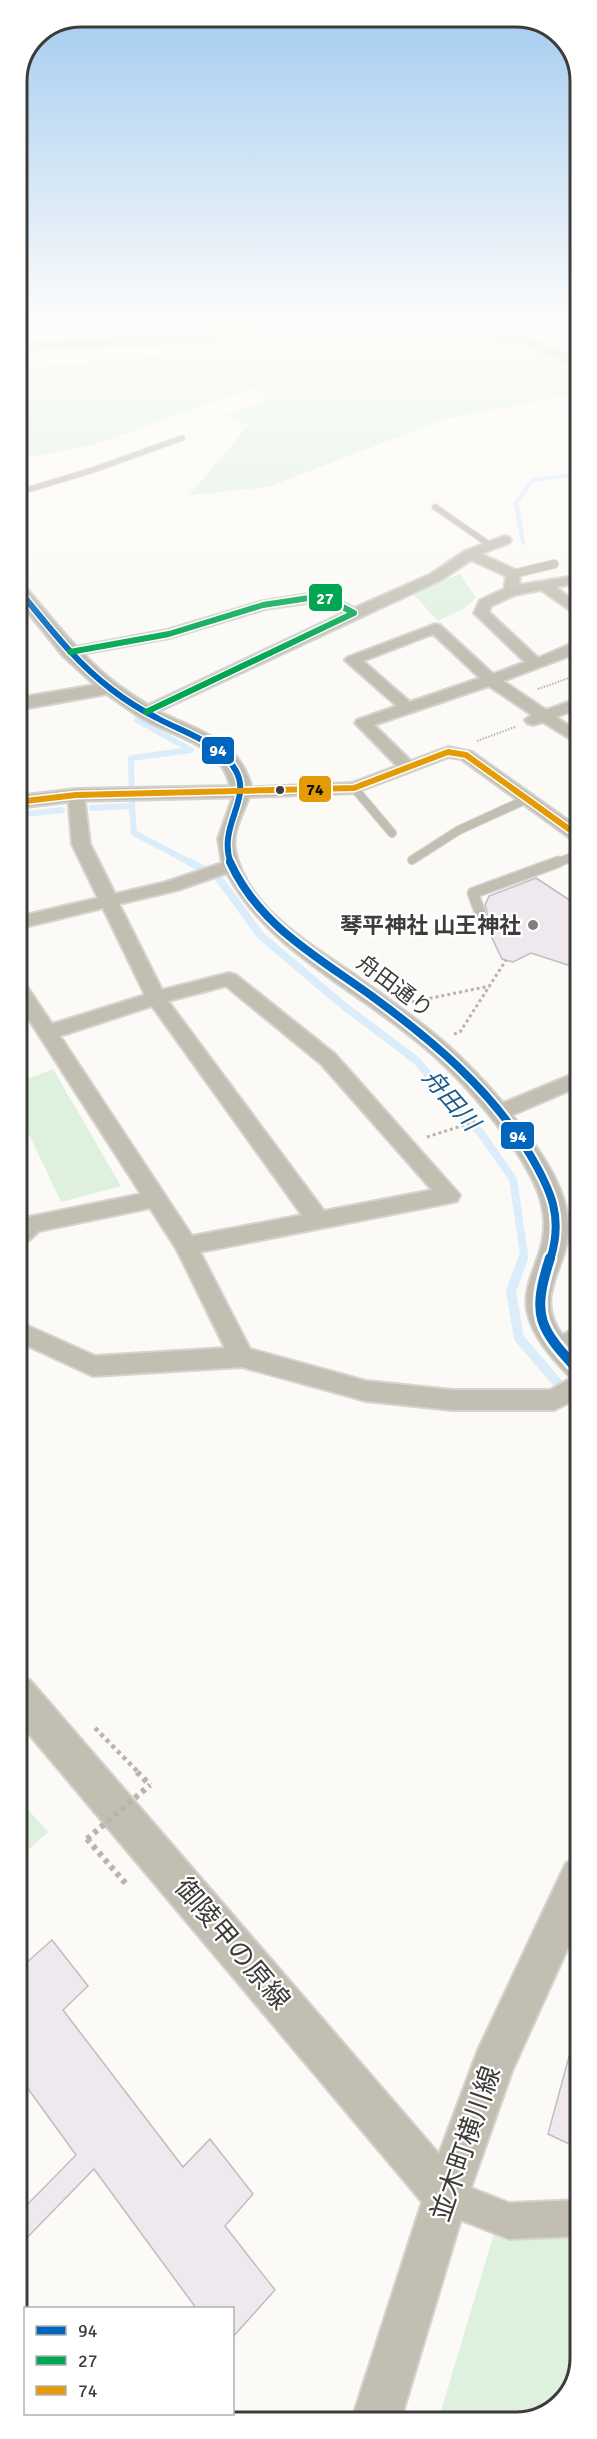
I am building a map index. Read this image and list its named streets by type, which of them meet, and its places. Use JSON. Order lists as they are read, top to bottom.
{
  "streets": {
    "street": ["舟田通り", "御陵甲の原線", "並木町横川線"]
  },
  "crossings": [
    ["御陵甲の原線", "並木町横川線"]
  ],
  "water": ["舟田川"],
  "places": ["琴平神社 山王神社"],
  "lines": ["transit line 27", "transit line 94", "transit line 74"],
  "legend": ["94", "27", "74"]
}
